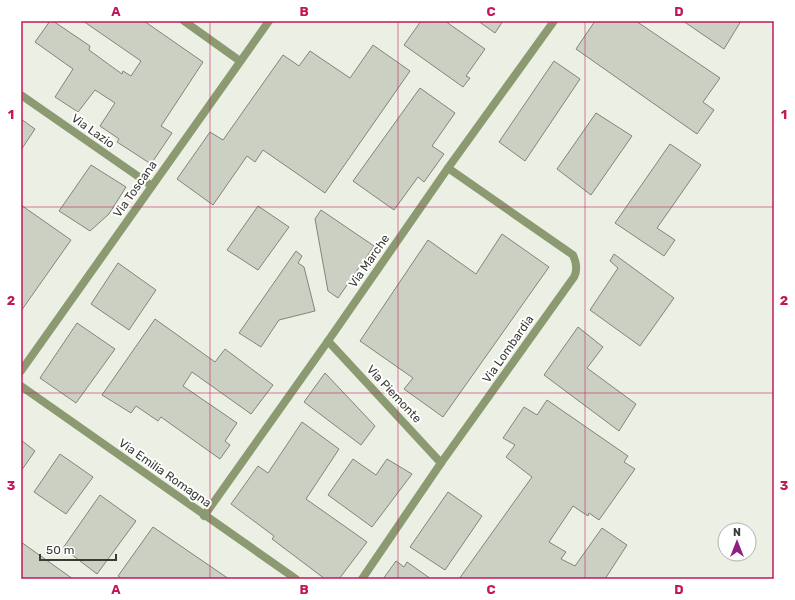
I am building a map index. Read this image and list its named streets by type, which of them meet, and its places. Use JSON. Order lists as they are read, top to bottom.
{
  "streets": {
    "street": [
      "Via Lazio",
      "Via Toscana",
      "Via Marche",
      "Via Lombardia",
      "Via Piemonte",
      "Via Emilia Romagna"
    ]
  },
  "crossings": [
    ["Via Lazio", "Via Toscana"],
    ["Via Marche", "Via Lombardia"],
    ["Via Marche", "Via Piemonte"],
    ["Via Marche", "Via Emilia Romagna"],
    ["Via Lombardia", "Via Piemonte"]
  ],
  "scale_bar": "50 m",
  "north": "top",
  "grid": {
    "columns": [
      "A",
      "B",
      "C",
      "D"
    ],
    "rows": ["1", "2", "3"]
  }
}
